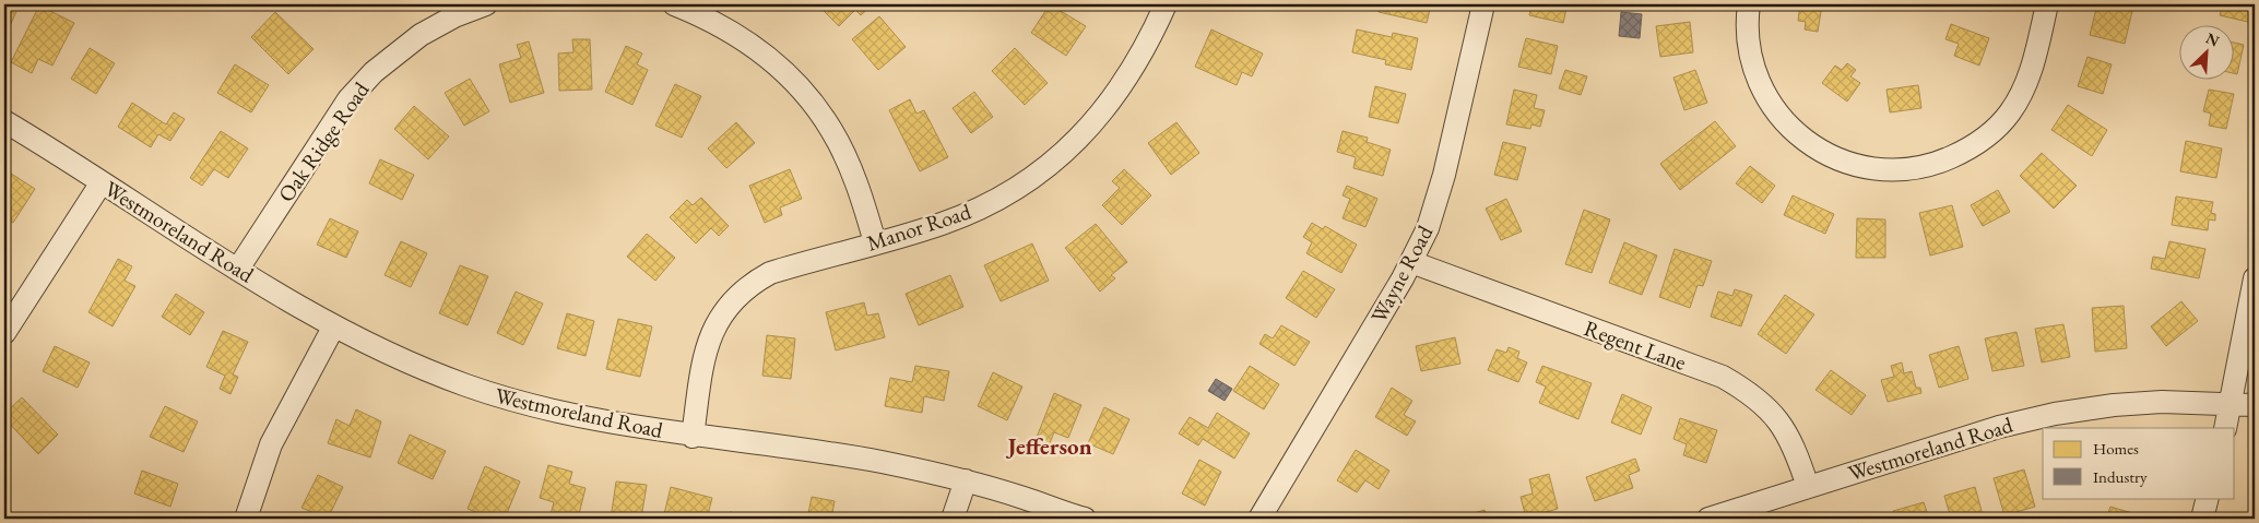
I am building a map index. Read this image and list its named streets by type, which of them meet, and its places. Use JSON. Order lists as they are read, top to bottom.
{
  "streets": {
    "street": [
      "Oak Ridge Road",
      "Manor Road",
      "Westmoreland Road",
      "Wayne Road",
      "Regent Lane"
    ]
  },
  "crossings": [
    ["Oak Ridge Road", "Westmoreland Road"],
    ["Manor Road", "Westmoreland Road"],
    ["Westmoreland Road", "Regent Lane"],
    ["Wayne Road", "Regent Lane"]
  ],
  "districts": ["Jefferson"],
  "legend": ["Homes", "Industry"],
  "north": "top right"
}
